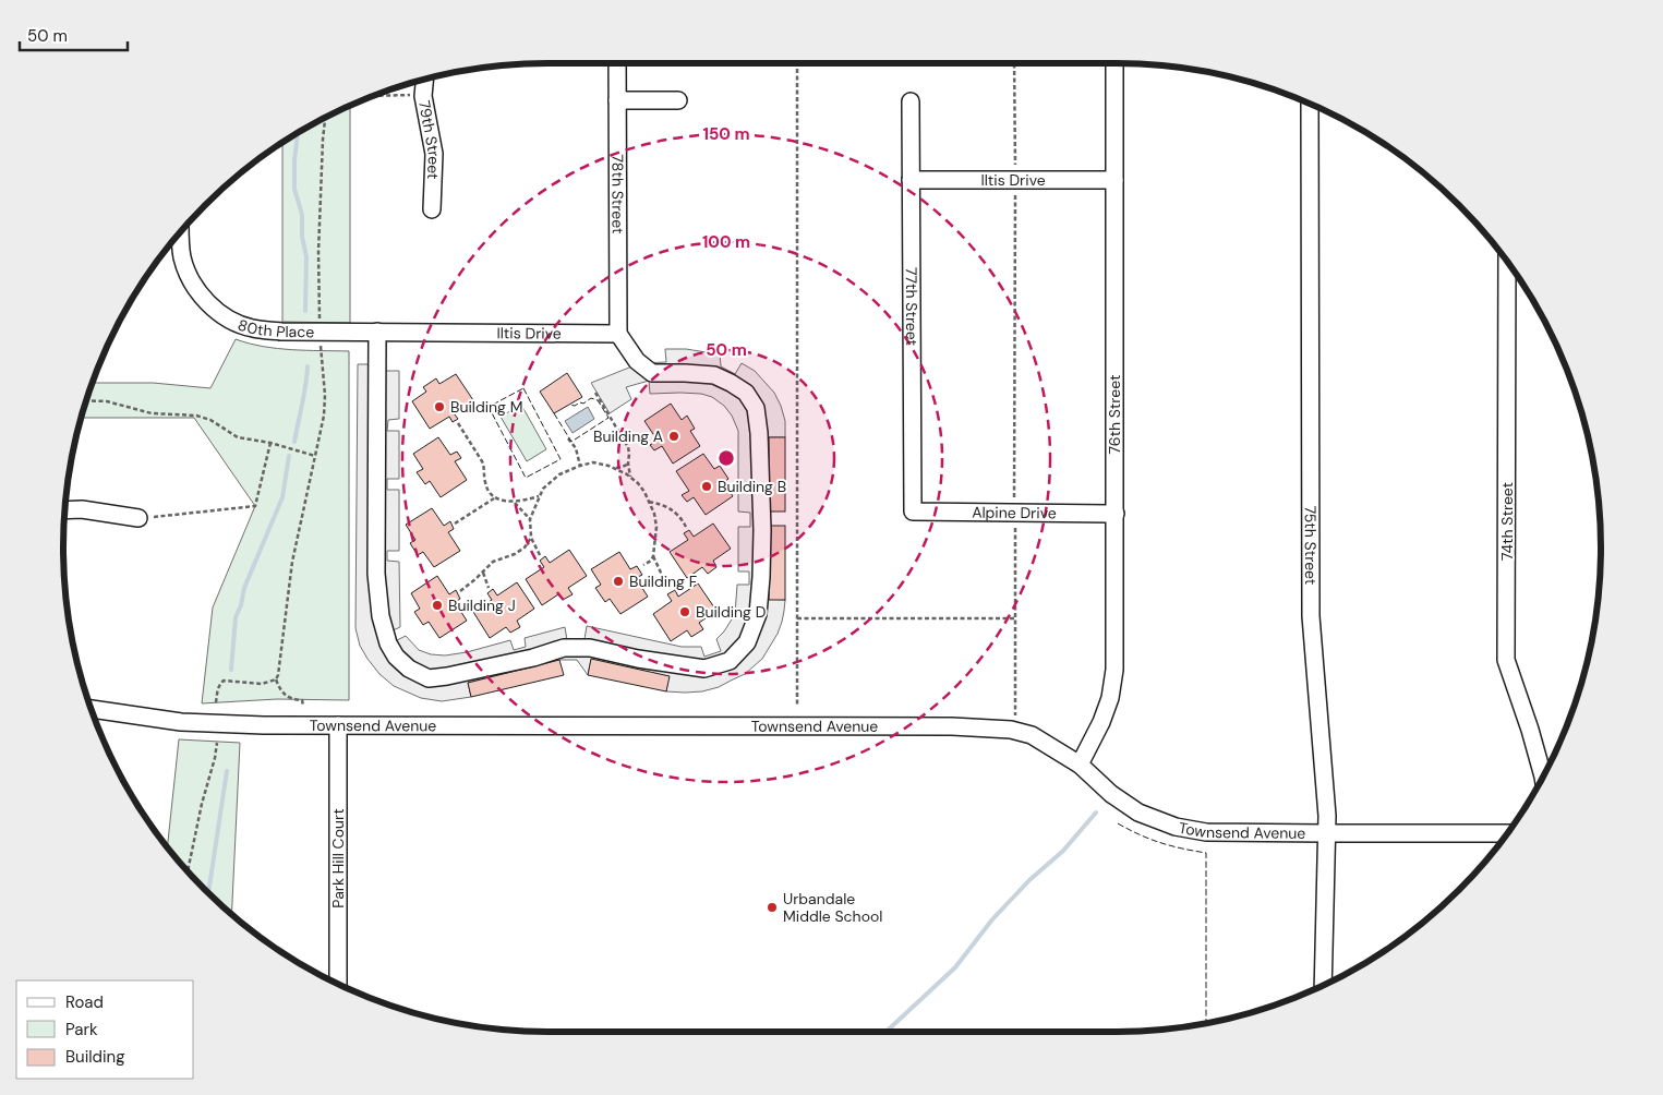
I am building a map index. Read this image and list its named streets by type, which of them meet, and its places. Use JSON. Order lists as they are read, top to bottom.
{
  "streets": {
    "street": [
      "79th Street",
      "Iltis Drive",
      "78th Street",
      "77th Street",
      "80th Place",
      "76th Street",
      "Alpine Drive",
      "74th Street",
      "75th Street",
      "Townsend Avenue",
      "Park Hill Court"
    ]
  },
  "crossings": [
    ["Iltis Drive", "78th Street"],
    ["Iltis Drive", "77th Street"],
    ["Iltis Drive", "80th Place"],
    ["Iltis Drive", "76th Street"],
    ["77th Street", "Alpine Drive"],
    ["76th Street", "Alpine Drive"],
    ["76th Street", "Townsend Avenue"],
    ["75th Street", "Townsend Avenue"],
    ["Townsend Avenue", "Park Hill Court"]
  ],
  "places": [
    "Building M",
    "Building A",
    "Building B",
    "Building F",
    "Building J",
    "Building D",
    "Urbandale Middle School"
  ],
  "legend": ["Road", "Park", "Building"],
  "scale_bar": "50 m",
  "rings": ["150 m", "100 m", "50 m"]
}
